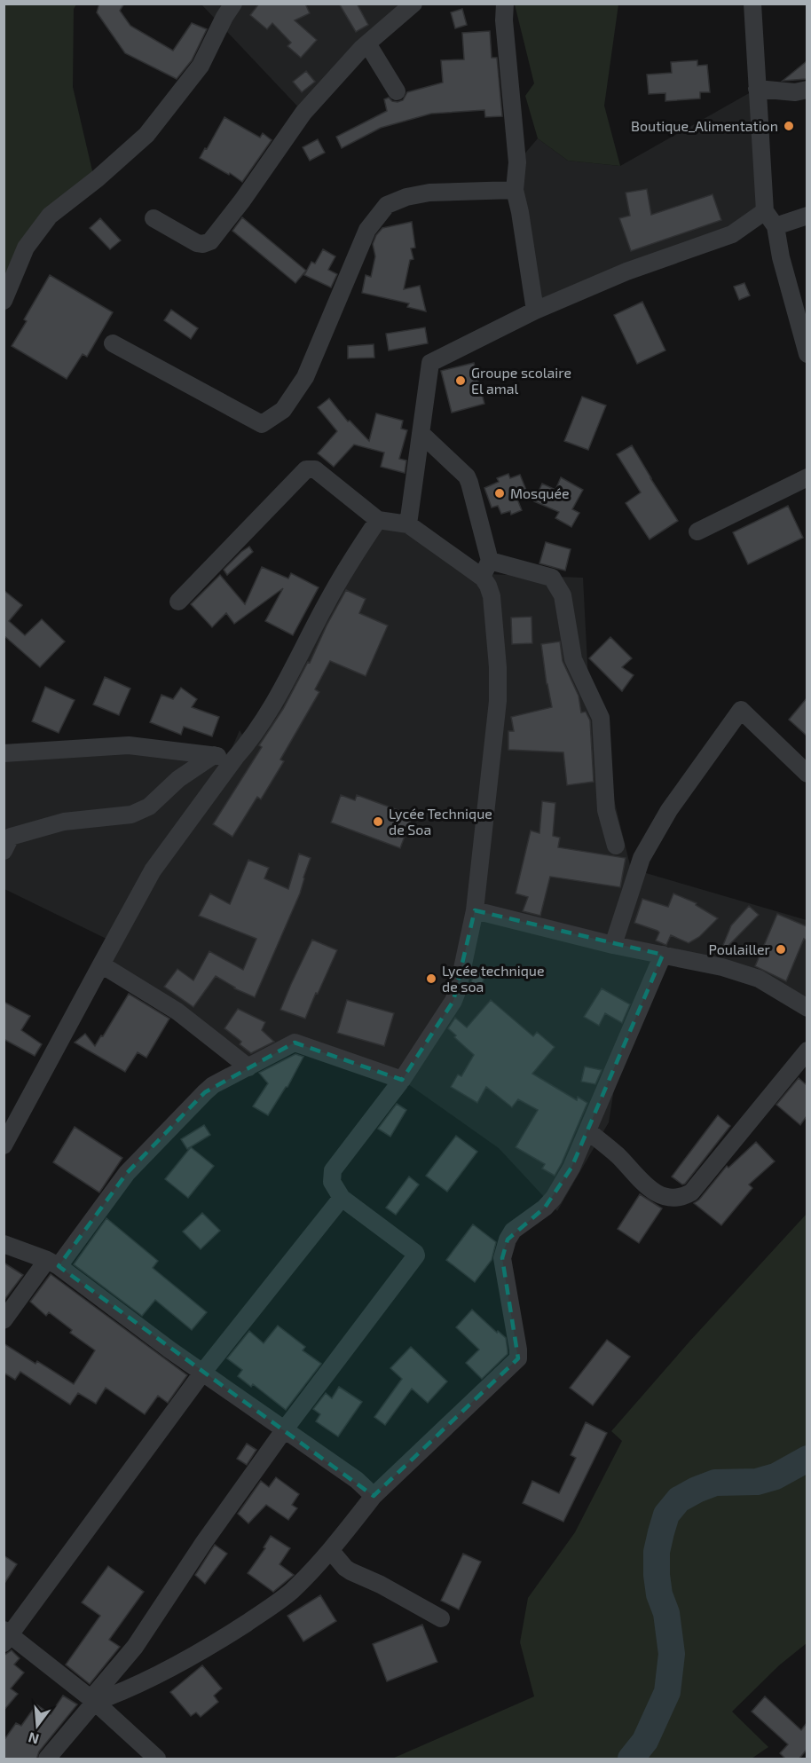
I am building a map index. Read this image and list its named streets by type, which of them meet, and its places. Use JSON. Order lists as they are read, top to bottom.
{
  "places": [
    "Boutique_Alimentation",
    "Groupe scolaire El amal",
    "Mosquée",
    "Lycée Technique de Soa",
    "Poulailler",
    "Lycée technique de soa"
  ],
  "north": "bottom"
}
